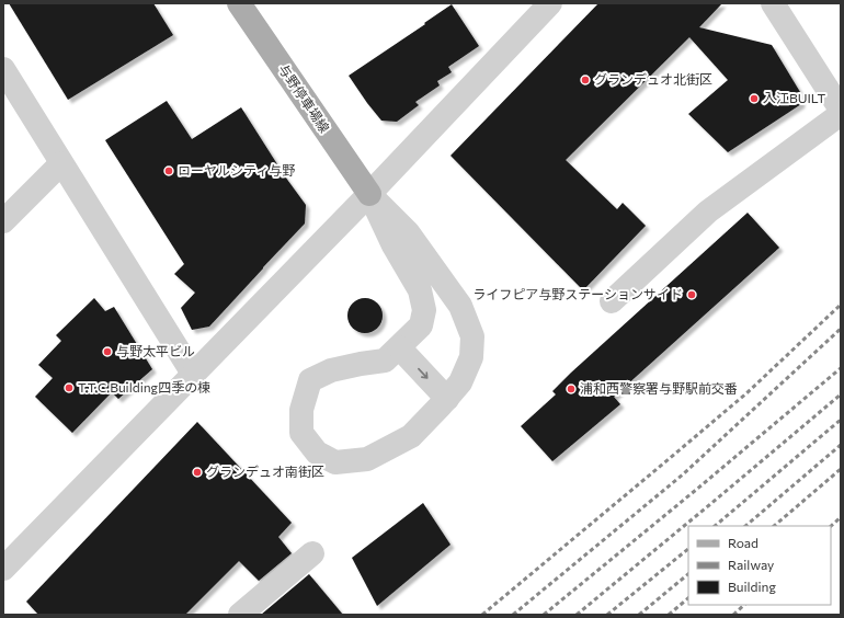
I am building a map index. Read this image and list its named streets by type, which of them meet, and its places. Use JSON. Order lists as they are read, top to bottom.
{
  "streets": {
    "main road": ["与野停車場線"]
  },
  "places": [
    "グランデュオ北街区",
    "入江BUILT",
    "ローヤルシティ与野",
    "ライフピア与野ステーションサイド",
    "与野太平ビル",
    "T.T.C.Building四季の棟",
    "浦和西警察署与野駅前交番",
    "グランデュオ南街区"
  ],
  "legend": ["Road", "Railway", "Building"]
}
